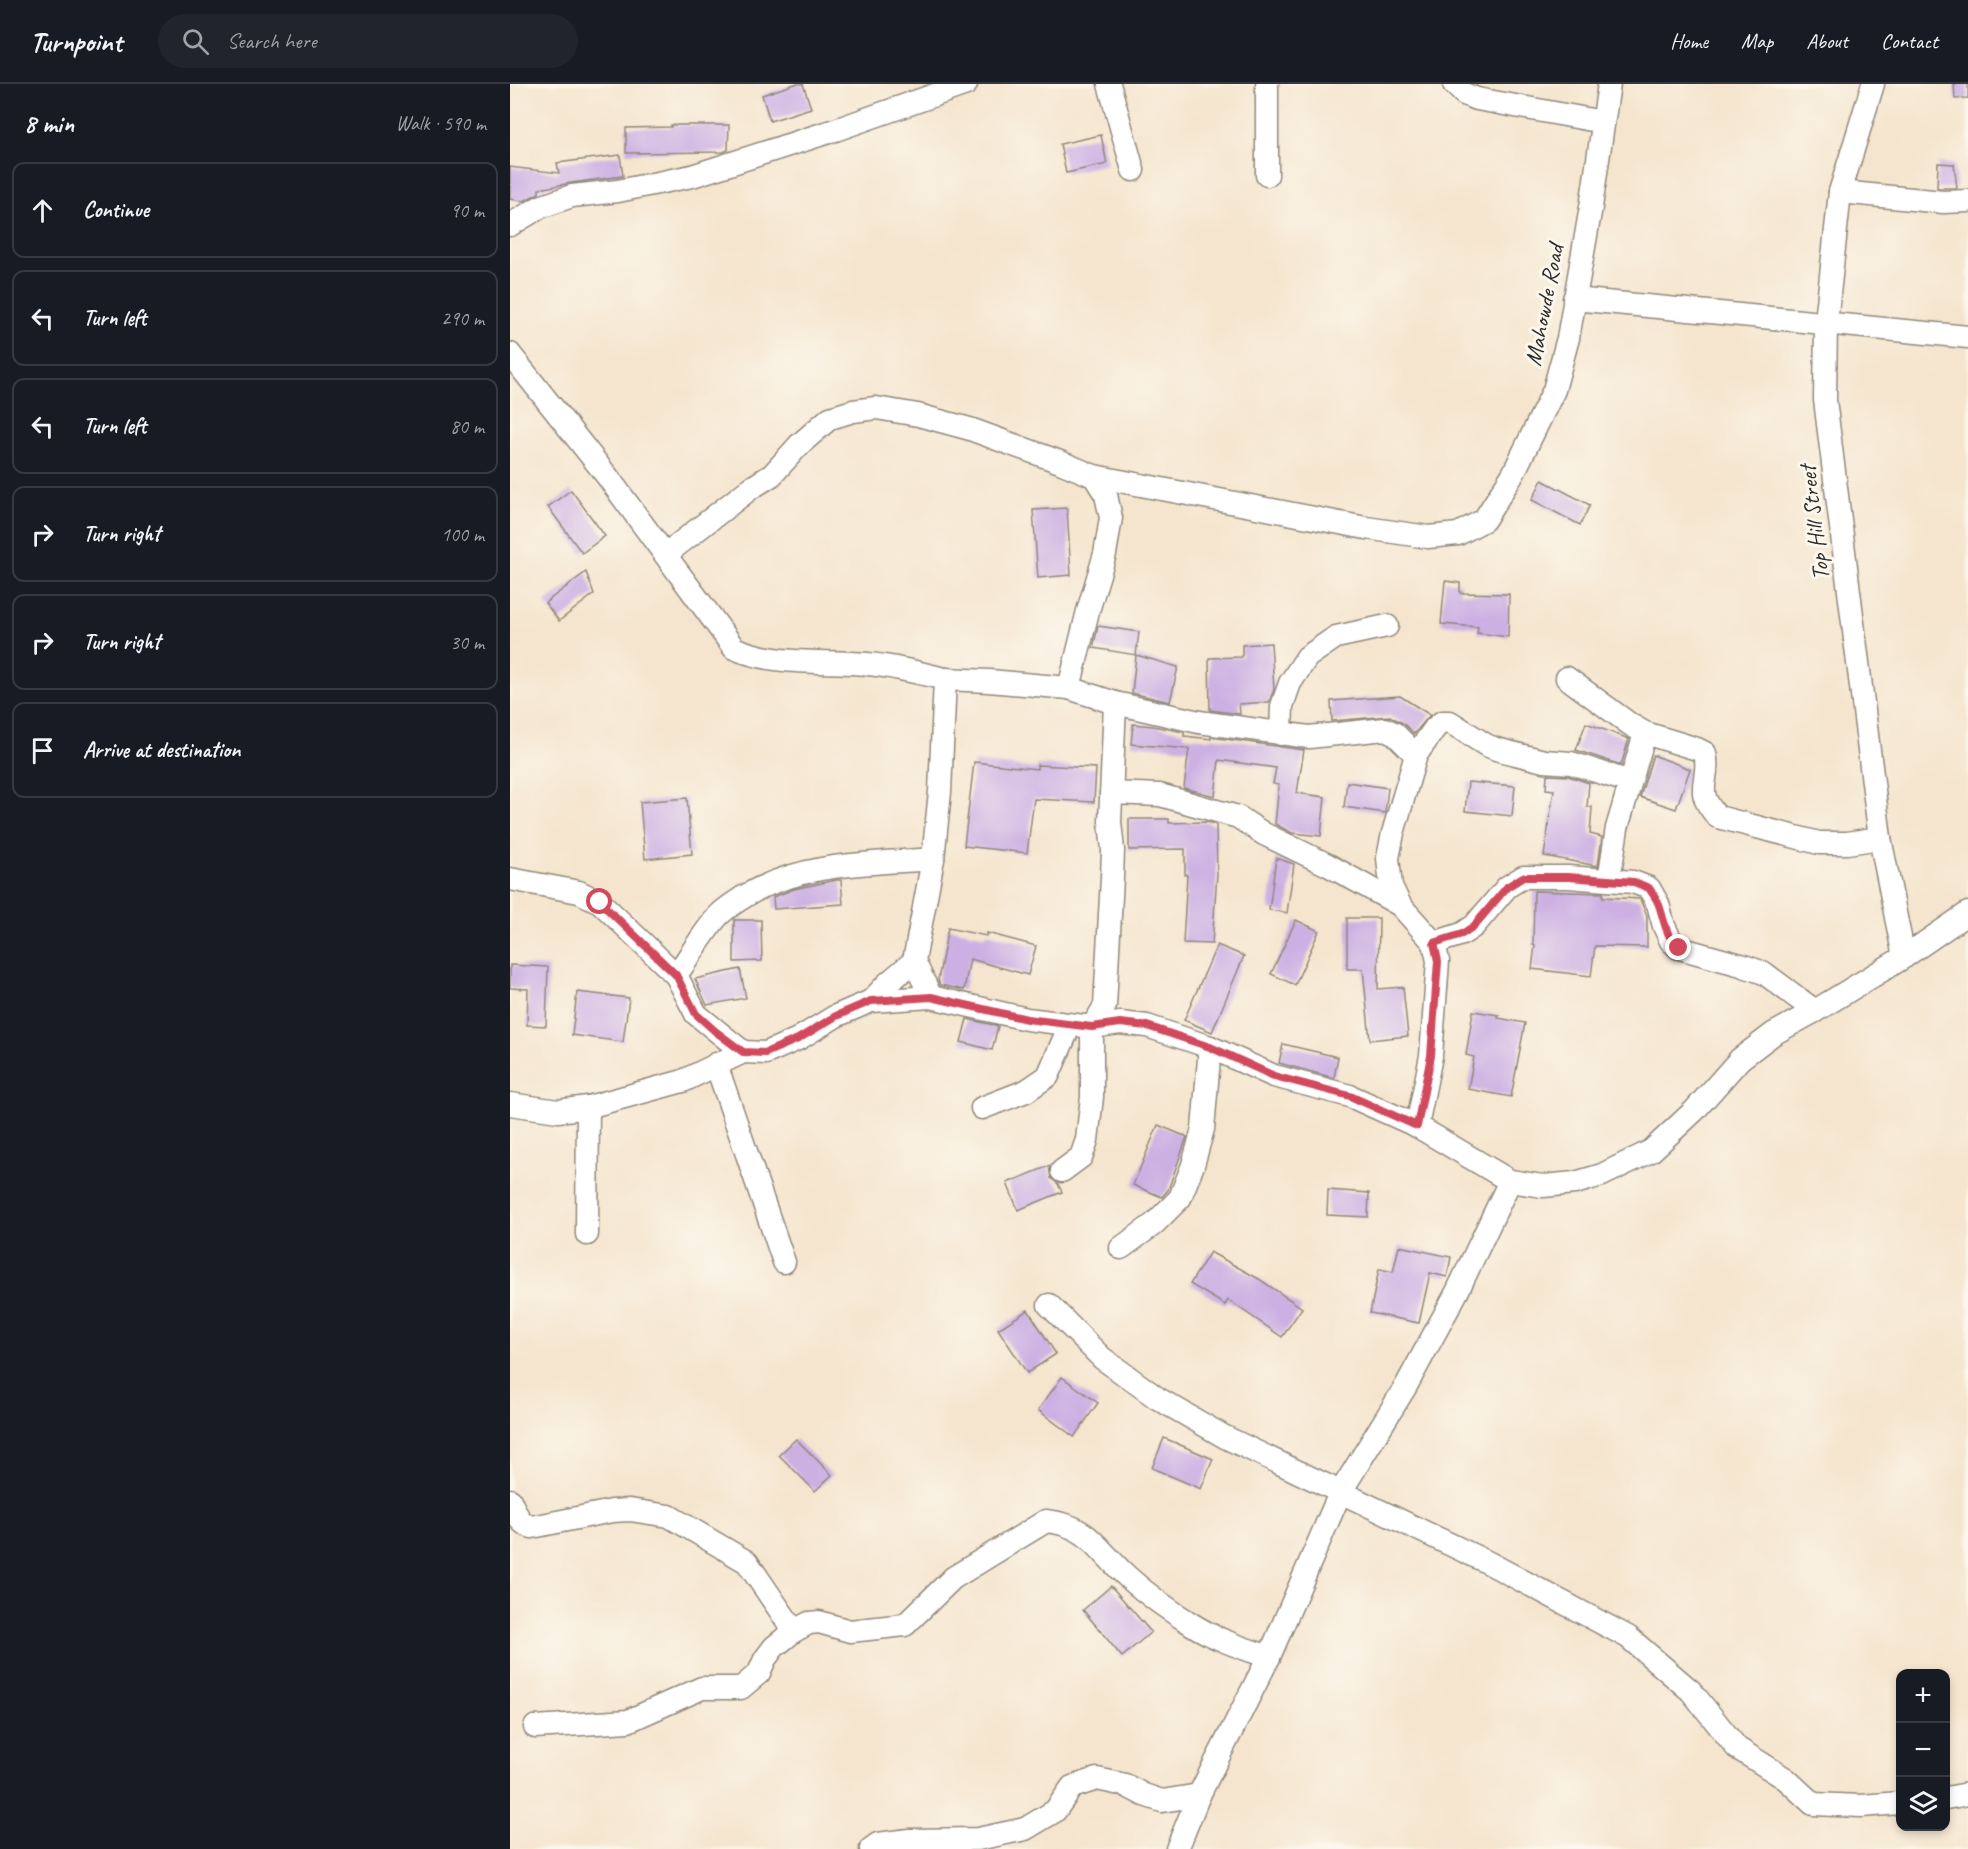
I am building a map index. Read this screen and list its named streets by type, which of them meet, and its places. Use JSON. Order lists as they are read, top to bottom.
{
  "streets": {
    "street": ["Mahowde Road", "Top Hill Street"]
  },
  "page": {
    "header": "Turnpoint",
    "search": "Search here",
    "nav": [
      "Home",
      "Map",
      "About",
      "Contact"
    ],
    "heading": ["8 min", "Walk · 590 m"],
    "list": [
      ["Continue", "90 m"],
      ["Turn left", "290 m"],
      ["Turn left", "80 m"],
      ["Turn right", "100 m"],
      ["Turn right", "30 m"],
      "Arrive at destination"
    ],
    "map_buttons": ["+", "−"]
  }
}
